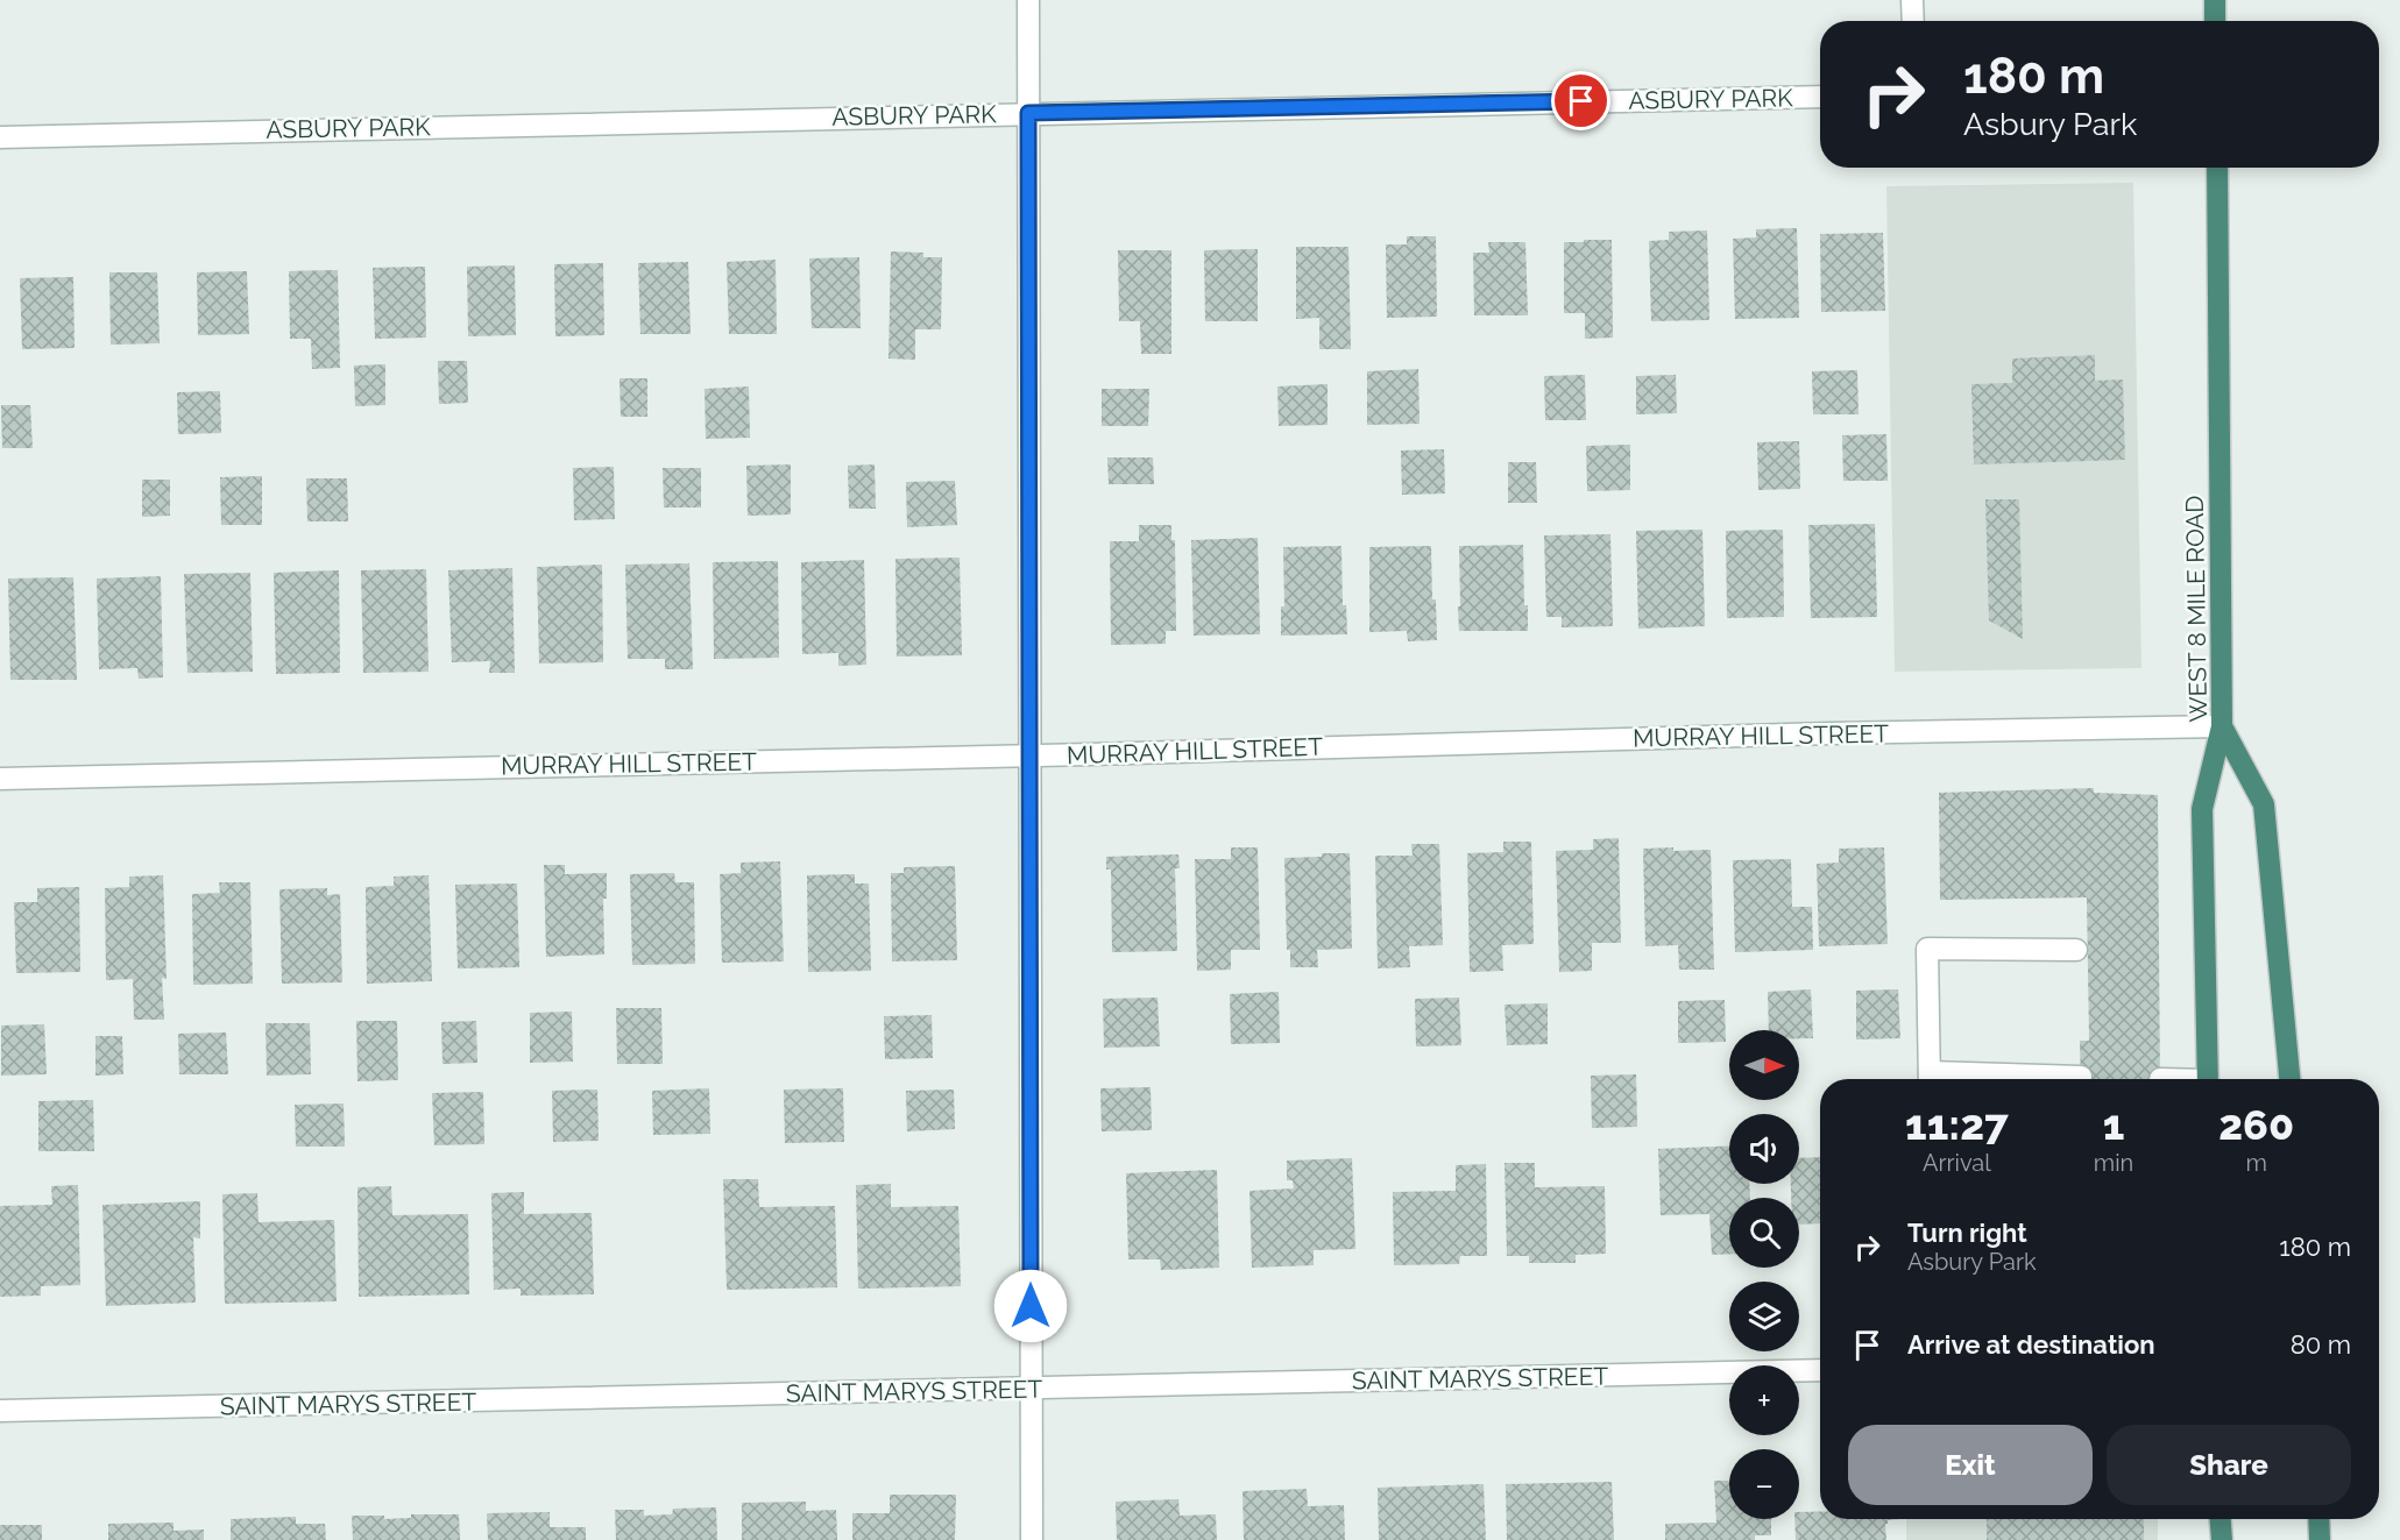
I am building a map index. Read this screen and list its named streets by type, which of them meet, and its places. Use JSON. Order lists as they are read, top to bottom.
{
  "streets": {
    "highway": ["WEST 8 MILE ROAD"],
    "street": ["ASBURY PARK", "MURRAY HILL STREET", "SAINT MARYS STREET"]
  },
  "crossings": [
    ["WEST 8 MILE ROAD", "MURRAY HILL STREET"]
  ],
  "north": "right",
  "page": {
    "turn": ["180 m", "Asbury Park"],
    "map_buttons": ["+", "−"],
    "eta": [
      "11:27",
      "Arrival",
      "1",
      "min",
      "260",
      "m"
    ],
    "list": [
      {
        "name": "Turn right",
        "note": "Asbury Park",
        "value": "180 m"
      },
      {
        "name": "Arrive at destination",
        "value": "80 m"
      }
    ],
    "buttons": ["Exit", "Share"]
  }
}
